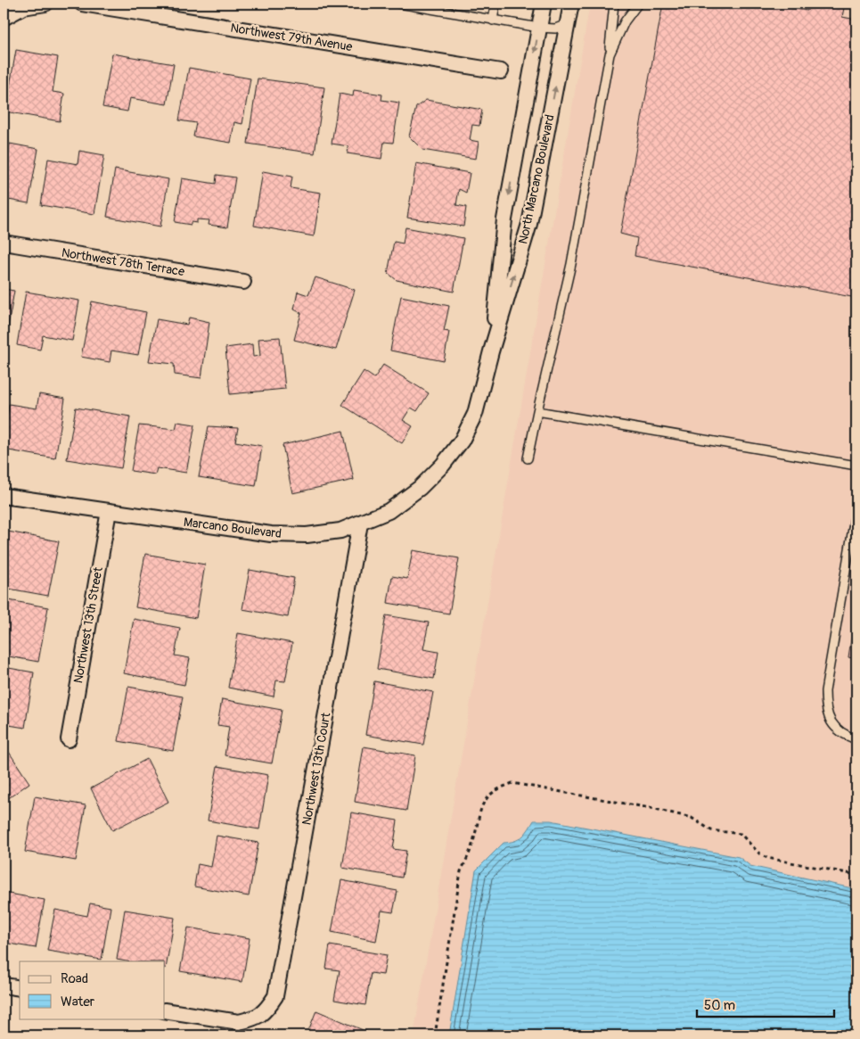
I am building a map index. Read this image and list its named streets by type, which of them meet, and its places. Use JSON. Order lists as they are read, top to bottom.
{
  "streets": {
    "street": [
      "Northwest 79th Avenue",
      "North Marcano Boulevard",
      "Northwest 78th Terrace",
      "Marcano Boulevard",
      "Northwest 13th Street",
      "Northwest 13th Court"
    ]
  },
  "crossings": [
    ["North Marcano Boulevard", "Marcano Boulevard"],
    ["Marcano Boulevard", "Northwest 13th Street"],
    ["Marcano Boulevard", "Northwest 13th Court"]
  ],
  "legend": ["Road", "Water"],
  "scale_bar": "50 m"
}
